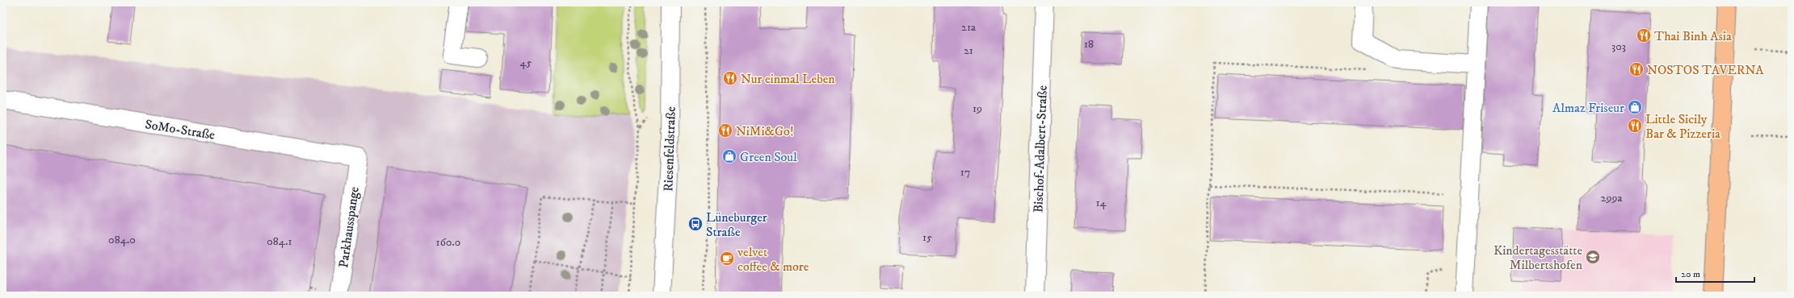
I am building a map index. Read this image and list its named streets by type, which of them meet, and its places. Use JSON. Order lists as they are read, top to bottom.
{
  "streets": {
    "street": [
      "SoMo-Straße",
      "Riesenfeldstraße",
      "Bischof-Adalbert-Straße",
      "Parkhausspange"
    ]
  },
  "crossings": [
    ["SoMo-Straße", "Parkhausspange"]
  ],
  "places": {
    "restaurant": [
      "Thai Binh Asia",
      "NOSTOS TAVERNA",
      "Nur einmal Leben",
      "Little Sicily Bar & Pizzeria",
      "NiMi&Go!"
    ],
    "shop": ["Almaz Friseur", "Green Soul"],
    "bus stop": ["Lüneburger Straße"],
    "school or university": ["Kindertagesstätte Milbertshofen"],
    "cafe": ["velvet coffee & more"]
  },
  "house_numbers": [
    "21a",
    "18",
    "303",
    "21",
    "45",
    "19",
    "17",
    "299a",
    "14",
    "15",
    "084.0",
    "084.1",
    "160.0"
  ],
  "scale_bar": "20 m"
}
